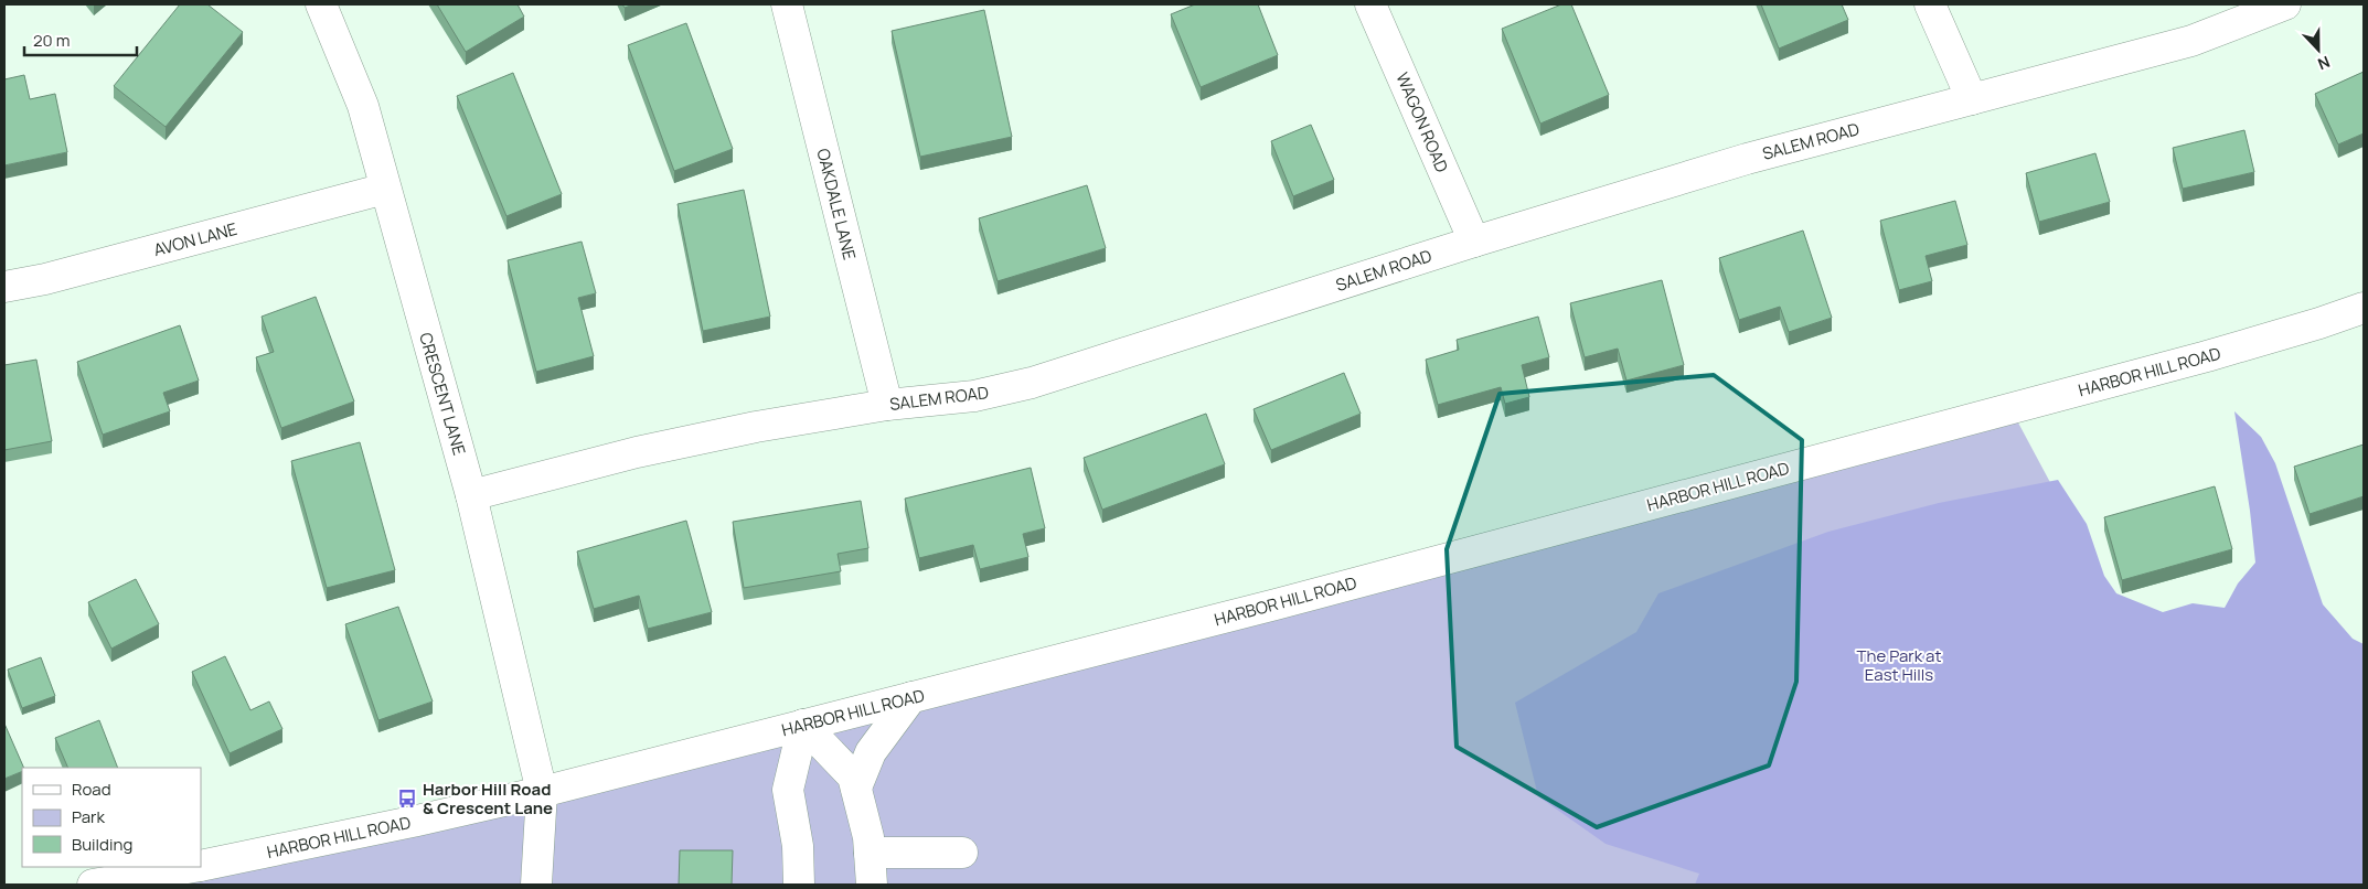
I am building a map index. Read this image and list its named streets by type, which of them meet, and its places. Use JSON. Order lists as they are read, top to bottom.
{
  "streets": {
    "street": [
      "WAGON ROAD",
      "SALEM ROAD",
      "OAKDALE LANE",
      "AVON LANE",
      "HARBOR HILL ROAD",
      "CRESCENT LANE"
    ]
  },
  "crossings": [
    ["WAGON ROAD", "SALEM ROAD"],
    ["SALEM ROAD", "OAKDALE LANE"],
    ["SALEM ROAD", "CRESCENT LANE"],
    ["AVON LANE", "CRESCENT LANE"],
    ["HARBOR HILL ROAD", "CRESCENT LANE"]
  ],
  "parks": ["The Park at East Hills"],
  "places": {
    "bus stop": ["Harbor Hill Road & Crescent Lane"]
  },
  "legend": ["Road", "Park", "Building"],
  "scale_bar": "20 m",
  "north": "bottom"
}
